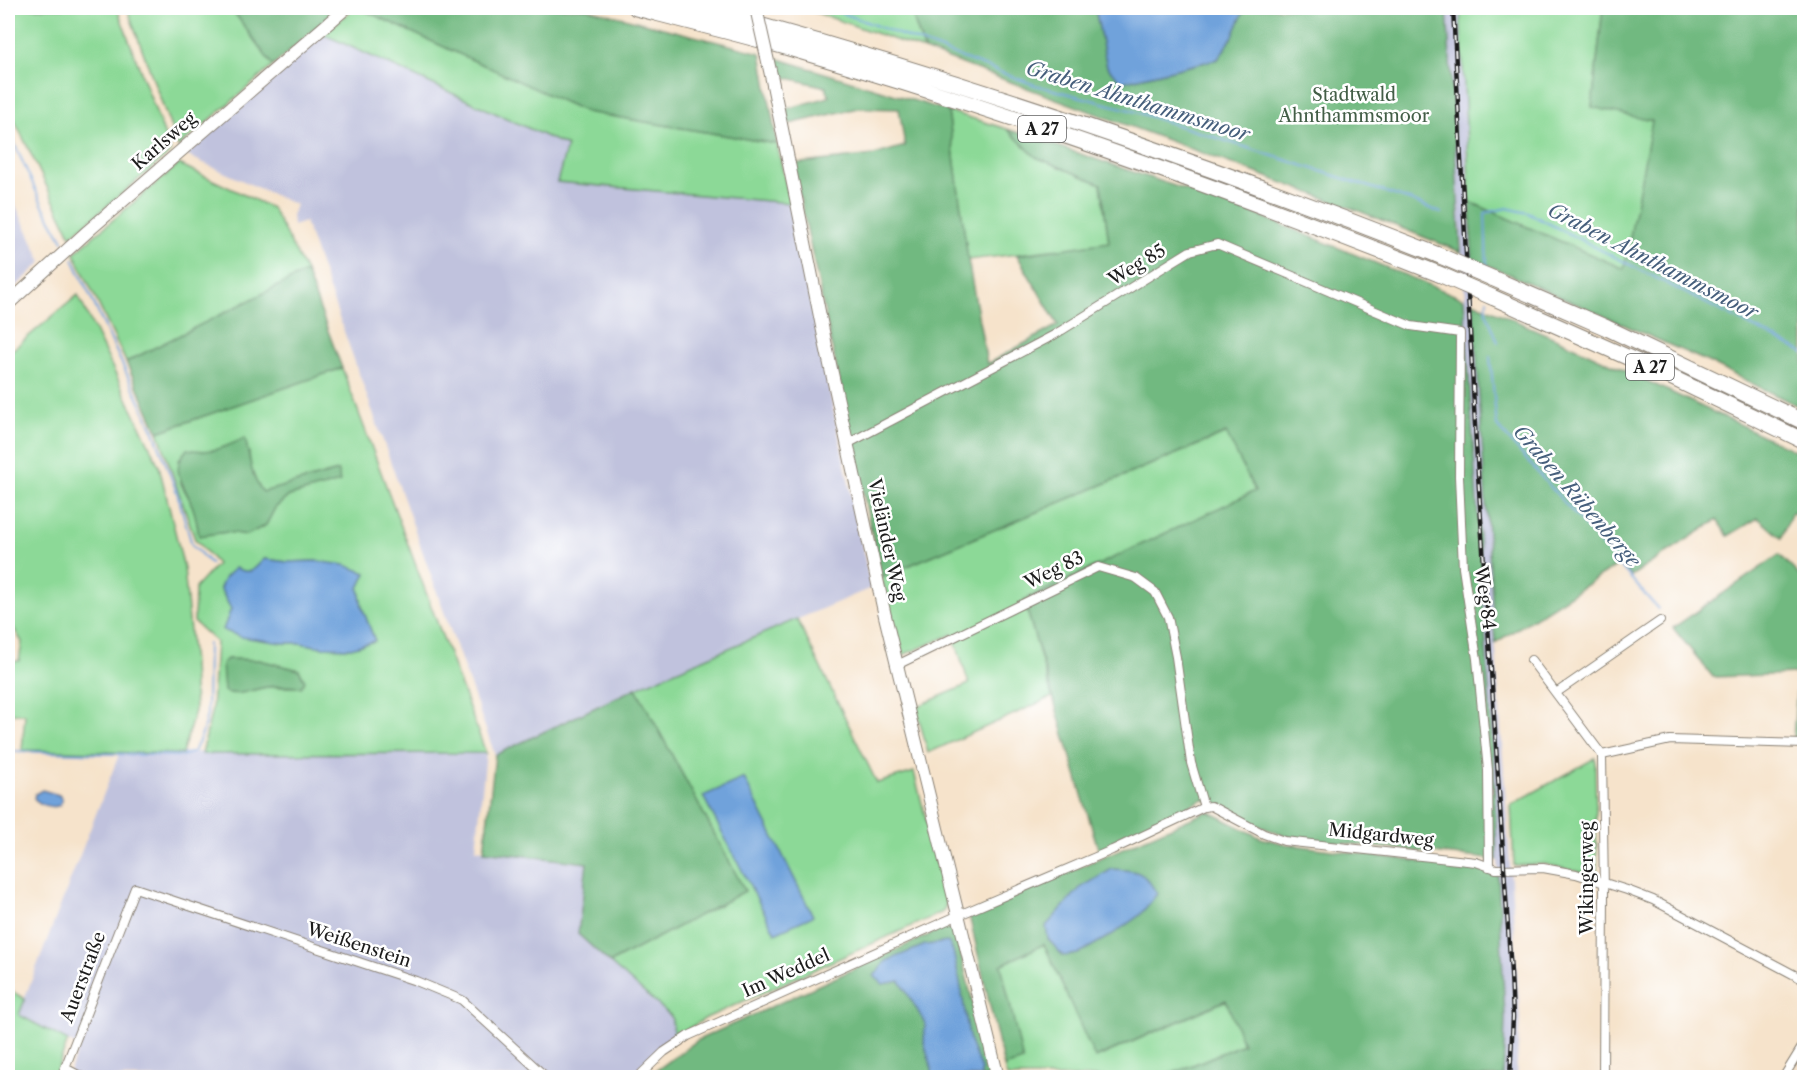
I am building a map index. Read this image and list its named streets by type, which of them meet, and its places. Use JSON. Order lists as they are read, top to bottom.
{
  "streets": {
    "highway": ["A 27"],
    "street": [
      "Karlsweg",
      "Weg 85",
      "Vieländer Weg",
      "Weg 83",
      "Weg 84",
      "Midgardweg",
      "Wikingerweg",
      "Weißenstein",
      "Im Weddel",
      "Auerstraße"
    ]
  },
  "crossings": [
    ["Weg 85", "Vieländer Weg"],
    ["Weg 85", "Weg 84"],
    ["Vieländer Weg", "Weg 83"],
    ["Vieländer Weg", "Im Weddel"],
    ["Weg 83", "Midgardweg"],
    ["Weg 84", "Midgardweg"],
    ["Midgardweg", "Wikingerweg"],
    ["Weißenstein", "Auerstraße"]
  ],
  "water": ["Graben Ahnthammsmoor", "Graben Rübenberge"],
  "parks": ["Stadtwald Ahnthammsmoor"]
}
